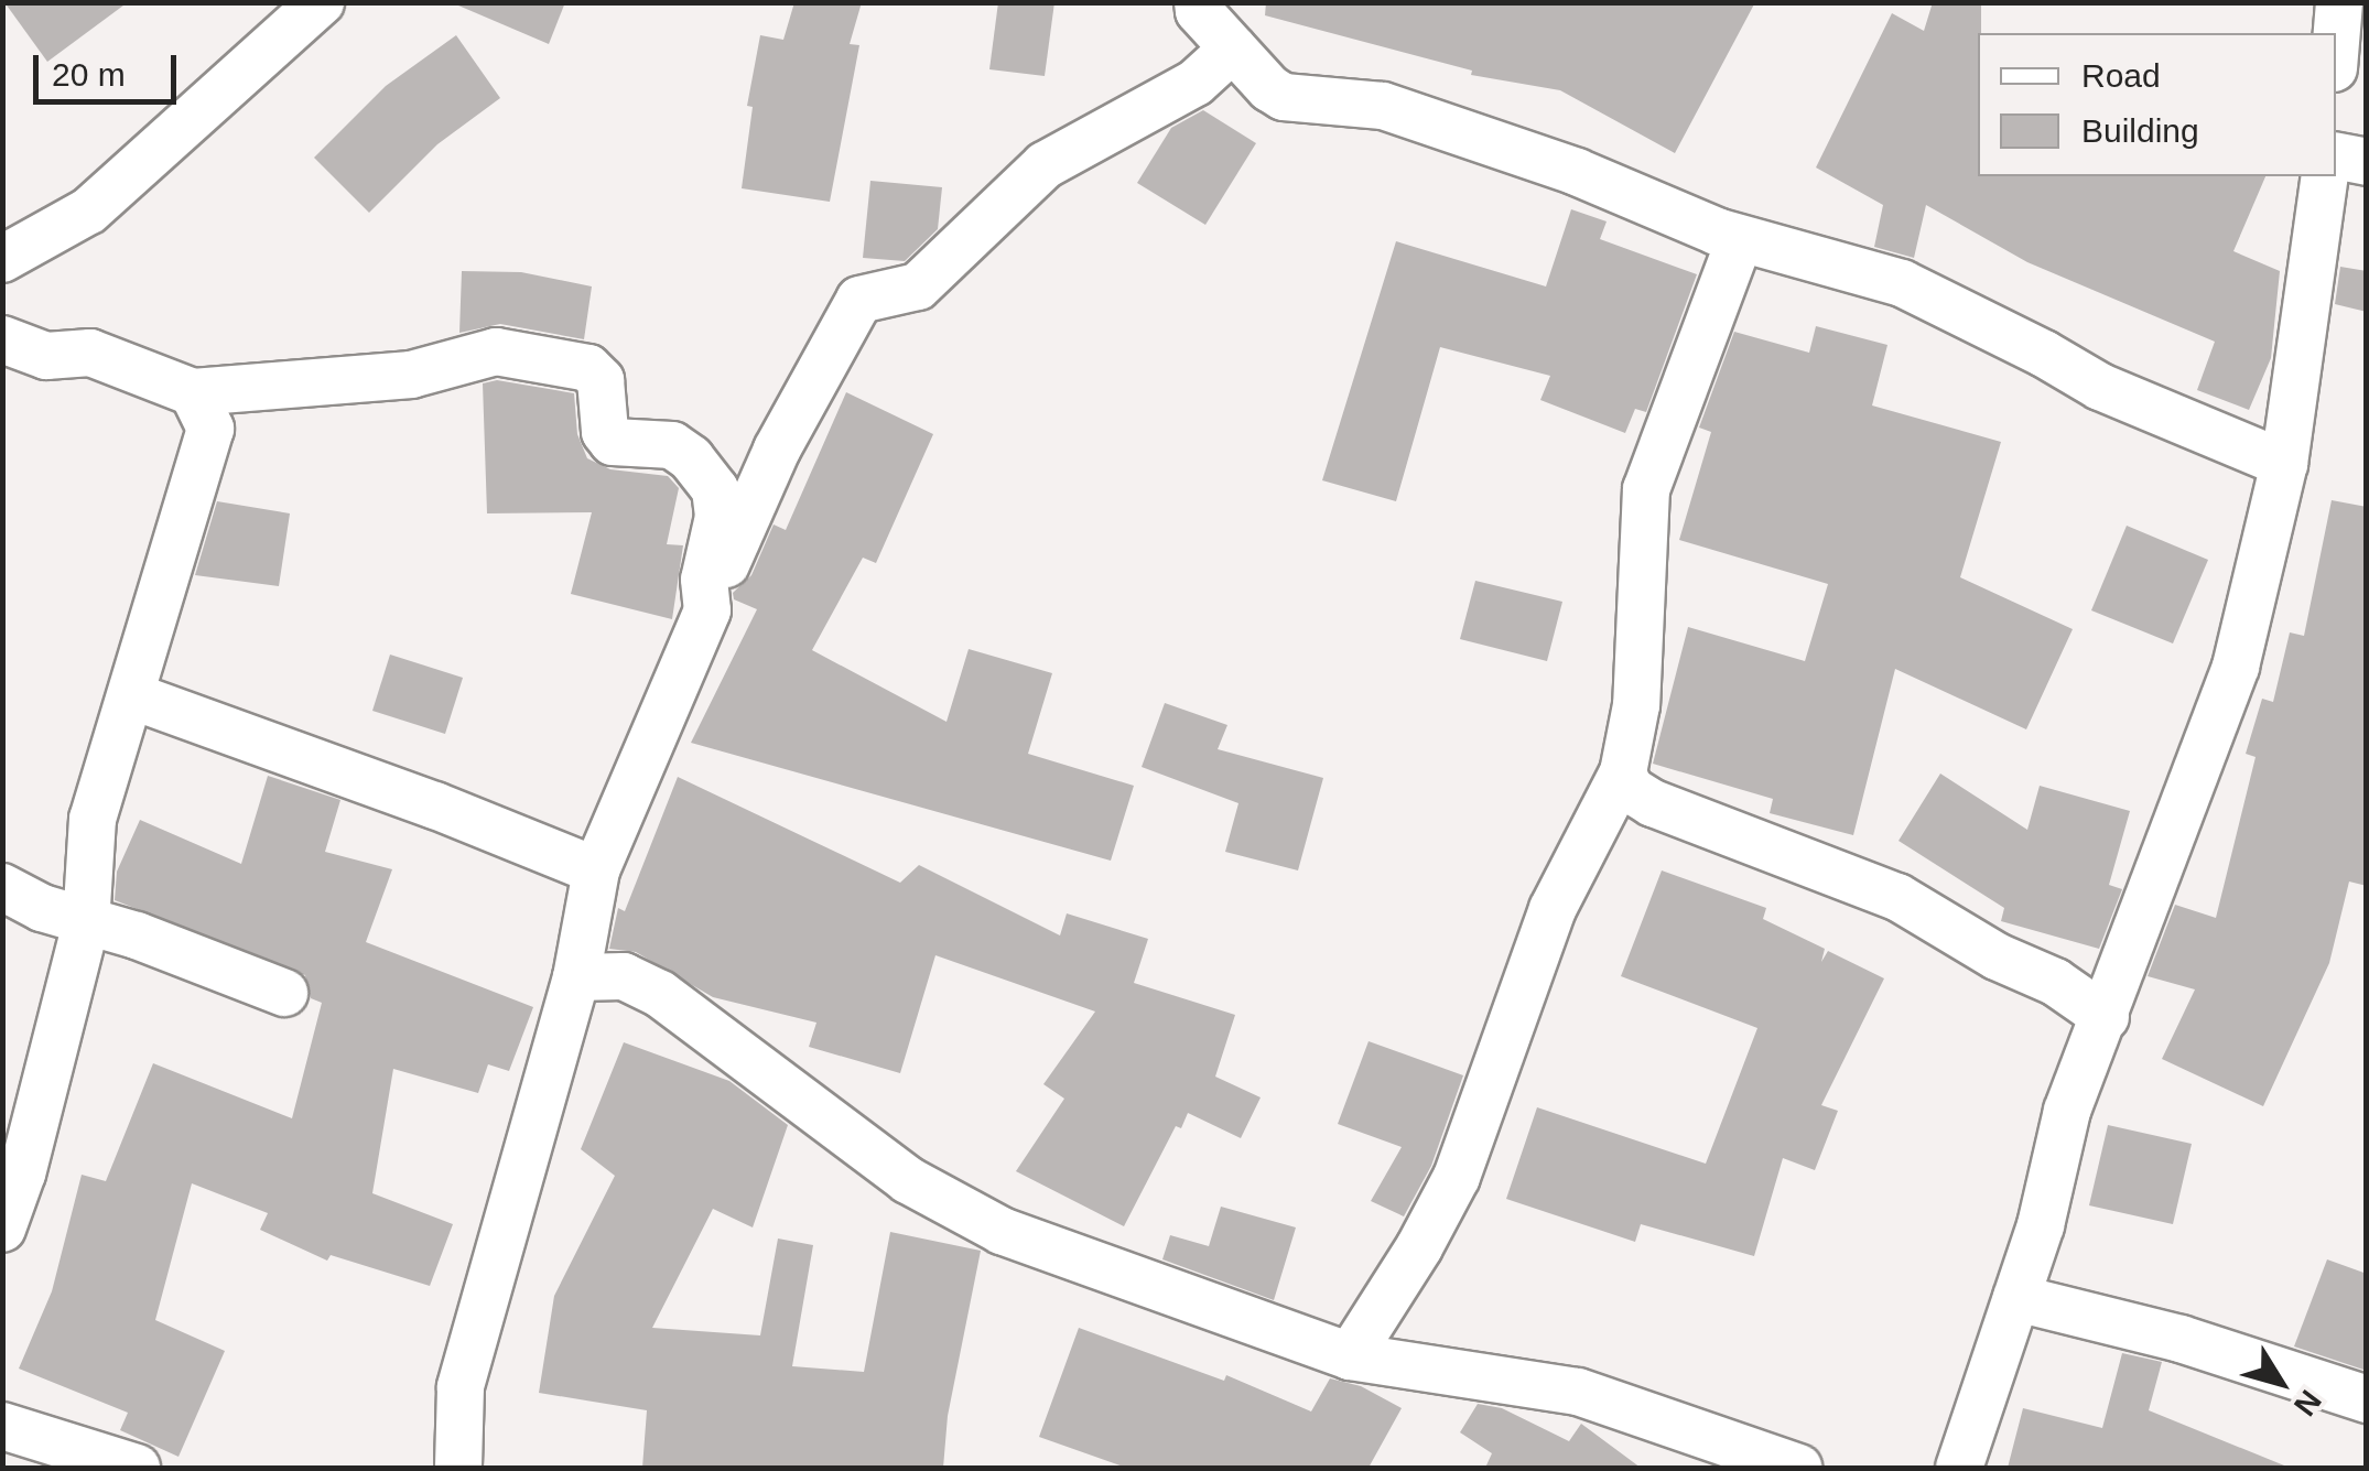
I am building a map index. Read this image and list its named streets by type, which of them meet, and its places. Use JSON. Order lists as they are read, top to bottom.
{
  "legend": ["Road", "Building"],
  "scale_bar": "20 m",
  "north": "bottom right"
}
